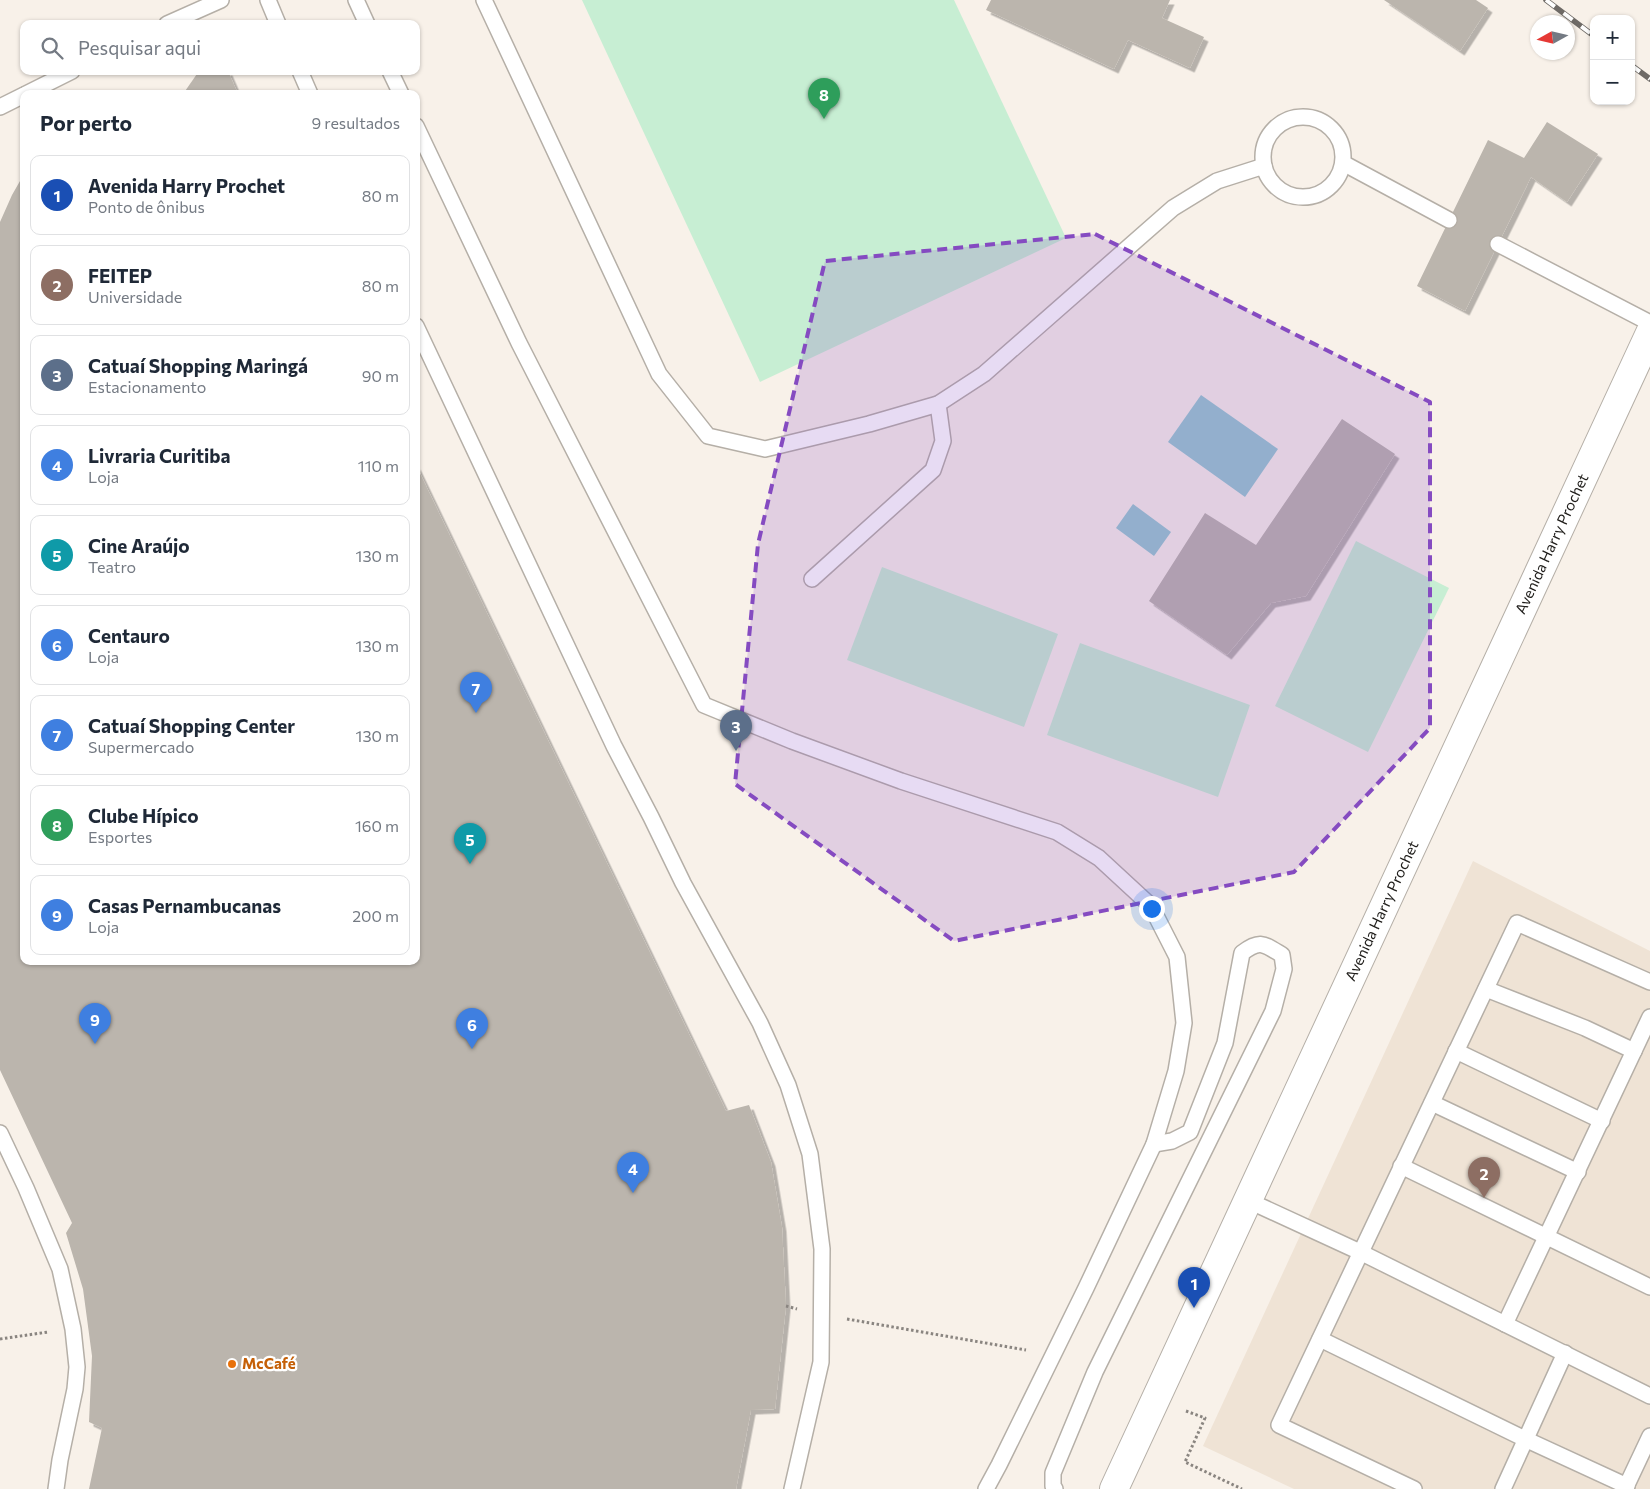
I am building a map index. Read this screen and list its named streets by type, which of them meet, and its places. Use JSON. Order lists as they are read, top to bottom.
{
  "streets": {
    "street": ["Avenida Harry Prochet"]
  },
  "places": ["McCafé"],
  "north": "left",
  "page": {
    "map_buttons": ["+", "−"],
    "search": "Pesquisar aqui",
    "pins": [
      "8",
      "7",
      "3",
      "5",
      "9",
      "6",
      "4",
      "2",
      "1"
    ],
    "heading": ["Por perto", "9 resultados"],
    "list": [
      {
        "mark": "1",
        "name": "Avenida Harry Prochet",
        "note": "Ponto de ônibus",
        "value": "80 m"
      },
      {
        "mark": "2",
        "name": "FEITEP",
        "note": "Universidade",
        "value": "80 m"
      },
      {
        "mark": "3",
        "name": "Catuaí Shopping Maringá",
        "note": "Estacionamento",
        "value": "90 m"
      },
      {
        "mark": "4",
        "name": "Livraria Curitiba",
        "note": "Loja",
        "value": "110 m"
      },
      {
        "mark": "5",
        "name": "Cine Araújo",
        "note": "Teatro",
        "value": "130 m"
      },
      {
        "mark": "6",
        "name": "Centauro",
        "note": "Loja",
        "value": "130 m"
      },
      {
        "mark": "7",
        "name": "Catuaí Shopping Center",
        "note": "Supermercado",
        "value": "130 m"
      },
      {
        "mark": "8",
        "name": "Clube Hípico",
        "note": "Esportes",
        "value": "160 m"
      },
      {
        "mark": "9",
        "name": "Casas Pernambucanas",
        "note": "Loja",
        "value": "200 m"
      }
    ]
  }
}
